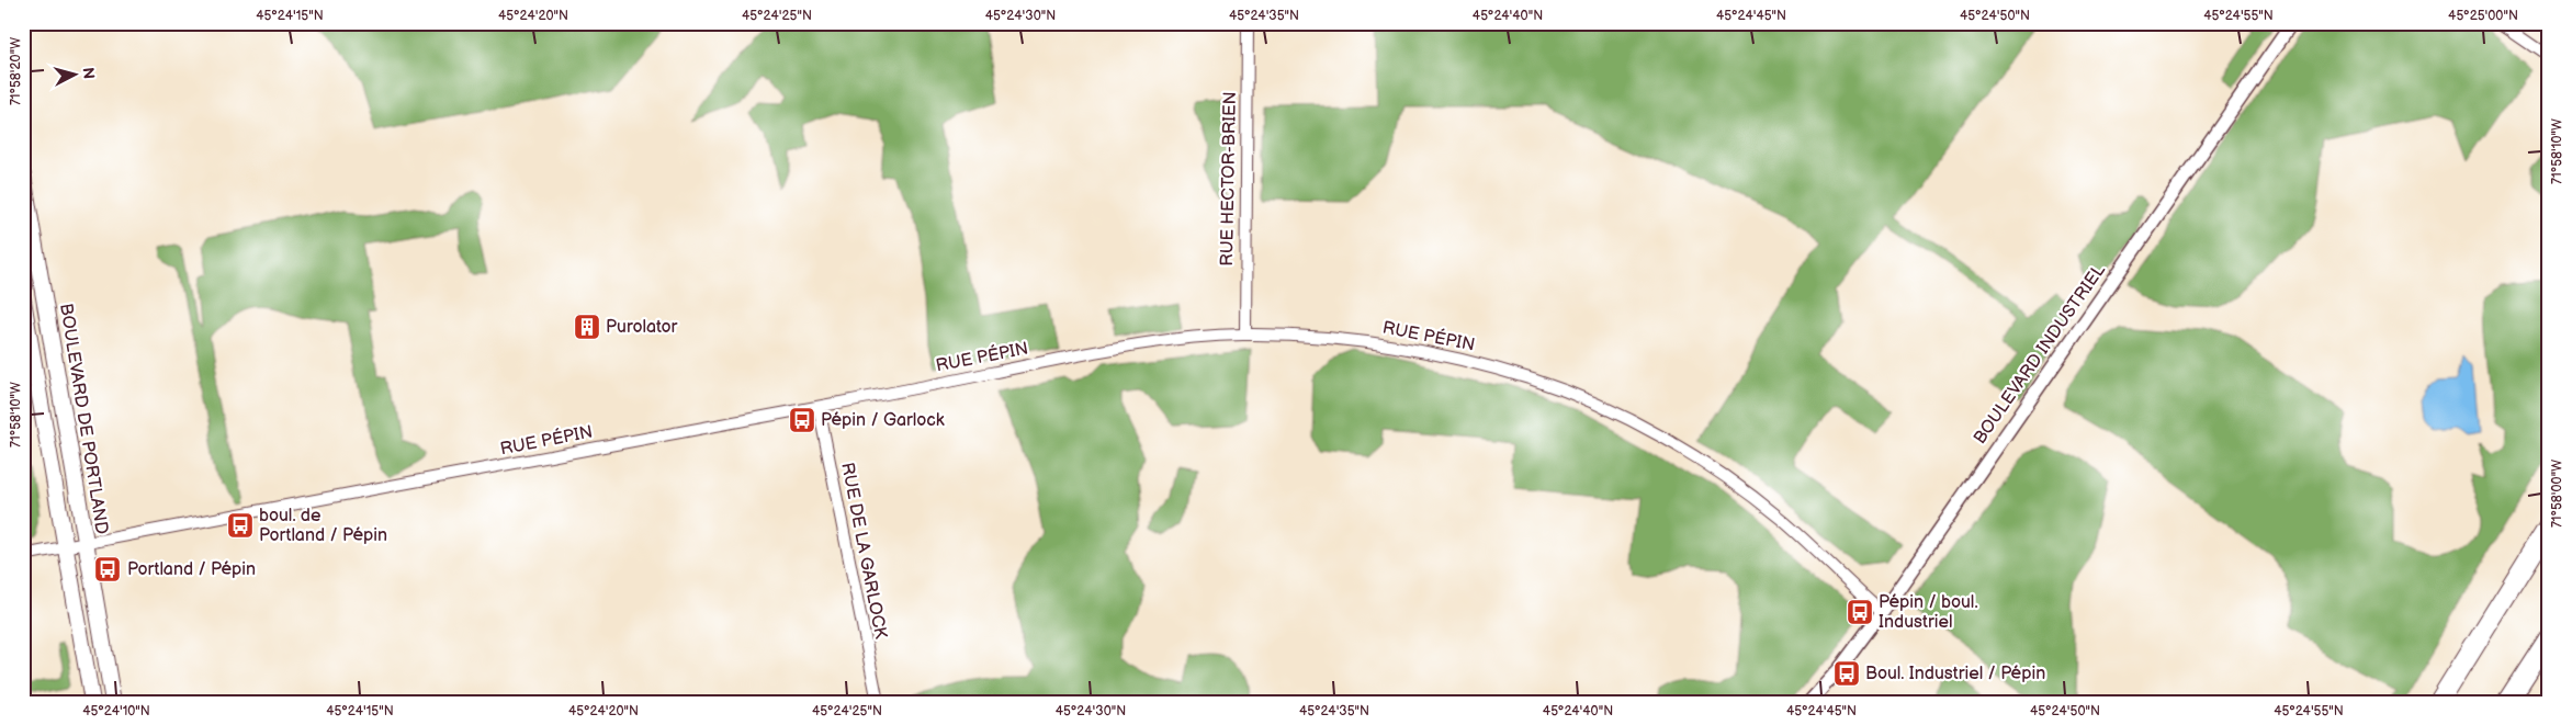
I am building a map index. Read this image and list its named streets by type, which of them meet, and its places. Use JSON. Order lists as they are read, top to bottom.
{
  "streets": {
    "main road": ["BOULEVARD DE PORTLAND"],
    "street": [
      "RUE HECTOR-BRIEN",
      "RUE PÉPIN",
      "BOULEVARD INDUSTRIEL",
      "RUE DE LA GARLOCK"
    ]
  },
  "crossings": [
    ["RUE HECTOR-BRIEN", "RUE PÉPIN"],
    ["RUE PÉPIN", "BOULEVARD INDUSTRIEL"],
    ["RUE PÉPIN", "BOULEVARD DE PORTLAND"],
    ["RUE PÉPIN", "RUE DE LA GARLOCK"]
  ],
  "places": {
    "building": ["Purolator"],
    "bus stop": [
      "Pépin / Garlock",
      "boul. de Portland / Pépin",
      "Portland / Pépin",
      "Pépin / boul. Industriel",
      "Boul. Industriel / Pépin"
    ]
  },
  "north": "right",
  "coordinates": [
    "45°24'15\"N",
    "45°24'20\"N",
    "45°24'25\"N",
    "45°24'30\"N",
    "45°24'35\"N",
    "45°24'40\"N",
    "45°24'45\"N",
    "45°24'50\"N",
    "45°24'55\"N",
    "45°25'00\"N",
    "71°58'20\"W",
    "71°58'10\"W",
    "71°58'00\"W",
    "45°24'10\"N"
  ]
}
